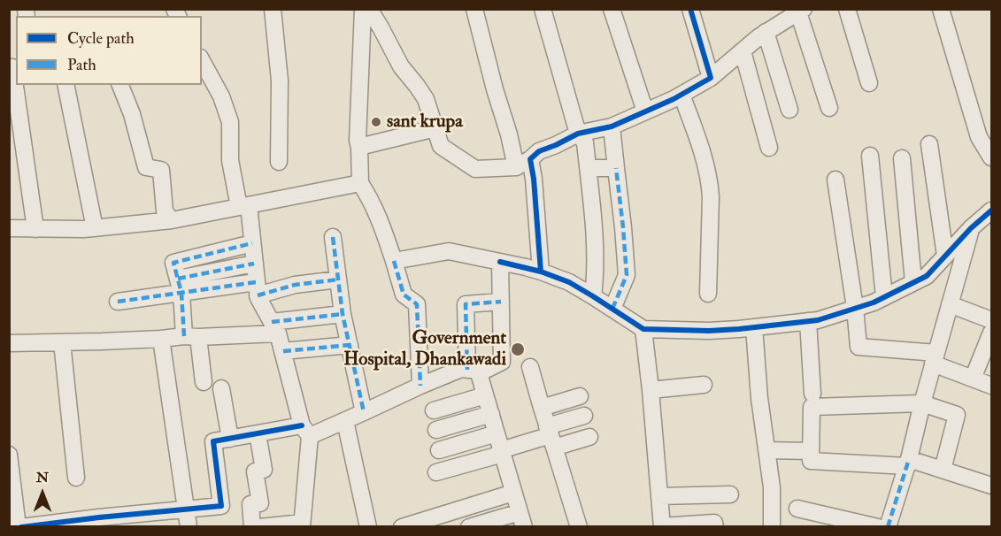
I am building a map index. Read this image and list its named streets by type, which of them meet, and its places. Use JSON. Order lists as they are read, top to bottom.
{
  "places": ["sant krupa", "Government Hospital, Dhankawadi"],
  "legend": ["Cycle path", "Path"],
  "north": "top"
}
